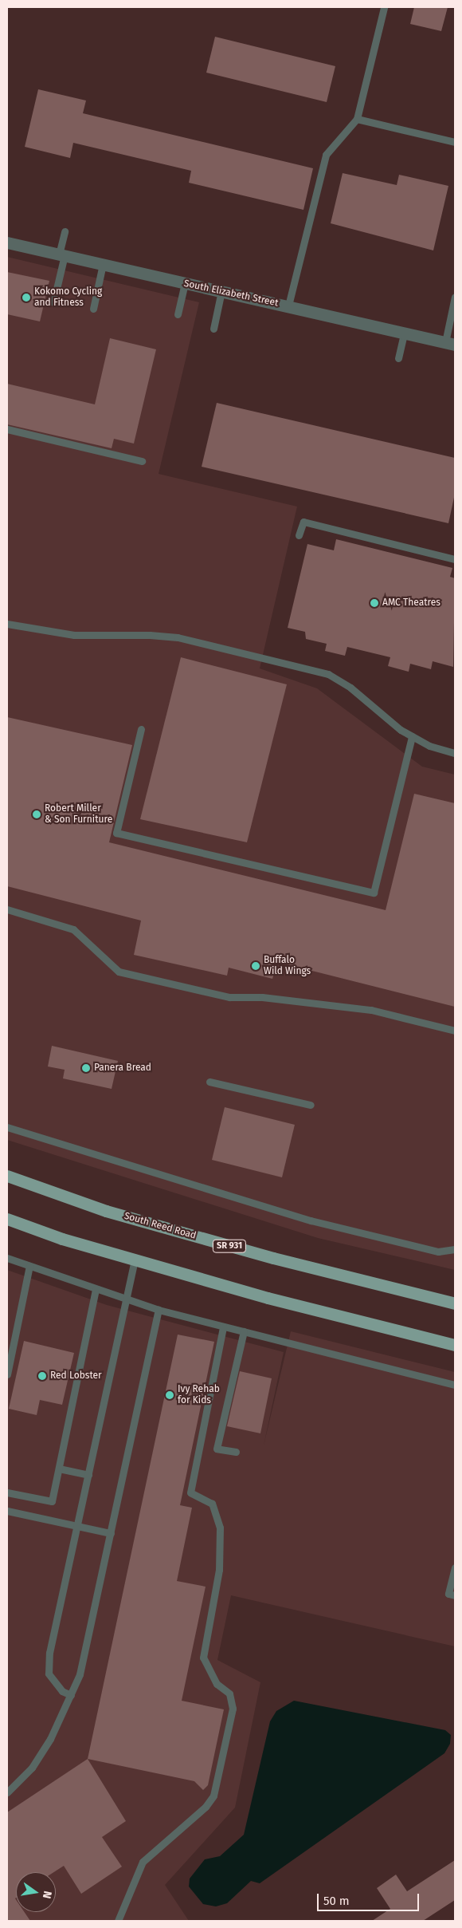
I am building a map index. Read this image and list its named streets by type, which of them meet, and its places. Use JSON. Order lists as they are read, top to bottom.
{
  "streets": {
    "main road": ["South Reed Road", "SR 931"],
    "street": ["South Elizabeth Street"]
  },
  "places": [
    "Kokomo Cycling and Fitness",
    "AMC Theatres",
    "Robert Miller & Son Furniture",
    "Buffalo Wild Wings",
    "Panera Bread",
    "Red Lobster",
    "Ivy Rehab for Kids"
  ],
  "scale_bar": "50 m",
  "north": "right"
}
